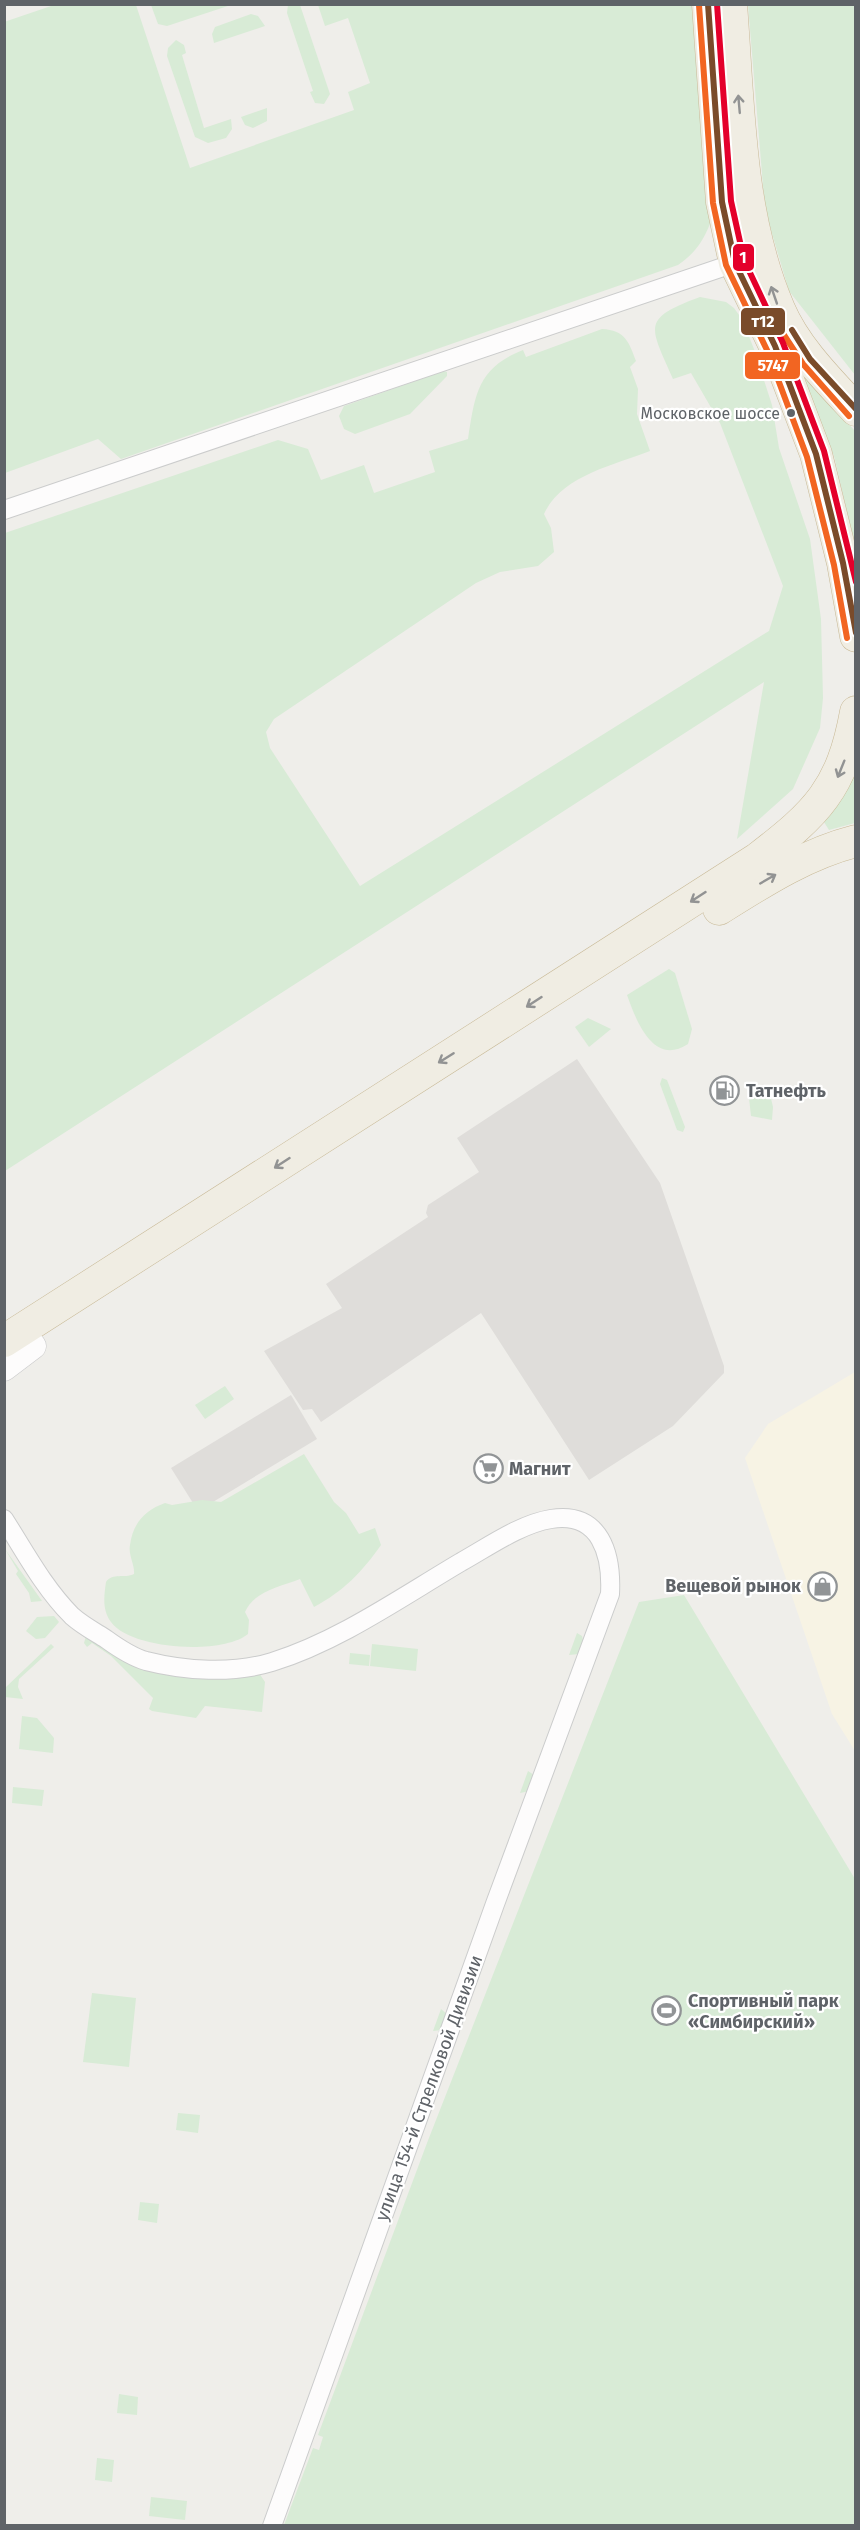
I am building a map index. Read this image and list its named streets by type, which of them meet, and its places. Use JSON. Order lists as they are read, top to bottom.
{
  "streets": {
    "street": ["улица 154-й Стрелковой Дивизии"]
  },
  "places": {
    "other": ["Московское шоссе"],
    "fuel station": ["Татнефть"],
    "supermarket": ["Магнит"],
    "shop": ["Вещевой рынок"],
    "sports": ["Спортивный парк «Симбирский»"]
  },
  "lines": ["transit line т12", "transit line 1", "transit line 5747"]
}
